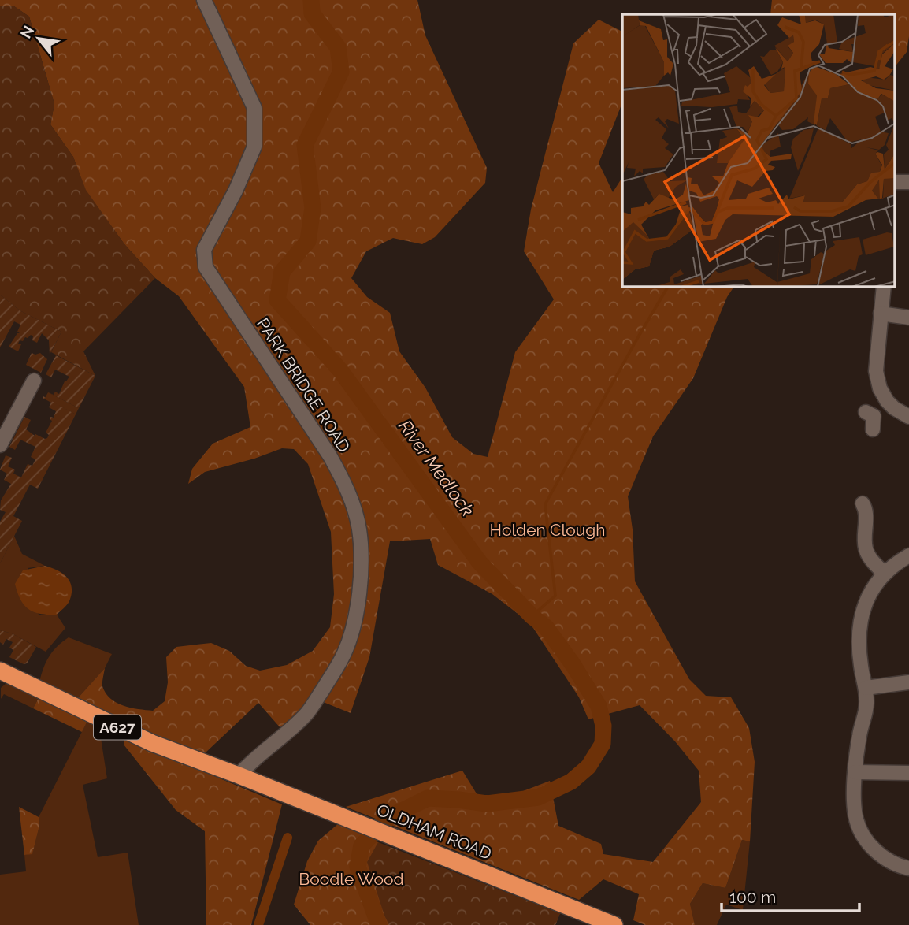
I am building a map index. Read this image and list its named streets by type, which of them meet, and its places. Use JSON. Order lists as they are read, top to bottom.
{
  "streets": {
    "highway": ["A627", "OLDHAM ROAD"],
    "street": ["PARK BRIDGE ROAD"]
  },
  "crossings": [
    ["PARK BRIDGE ROAD", "A627"],
    ["PARK BRIDGE ROAD", "OLDHAM ROAD"],
    ["A627", "OLDHAM ROAD"]
  ],
  "water": ["River Medlock"],
  "parks": ["Holden Clough", "Boodle Wood"],
  "scale_bar": "100 m",
  "north": "top left"
}
